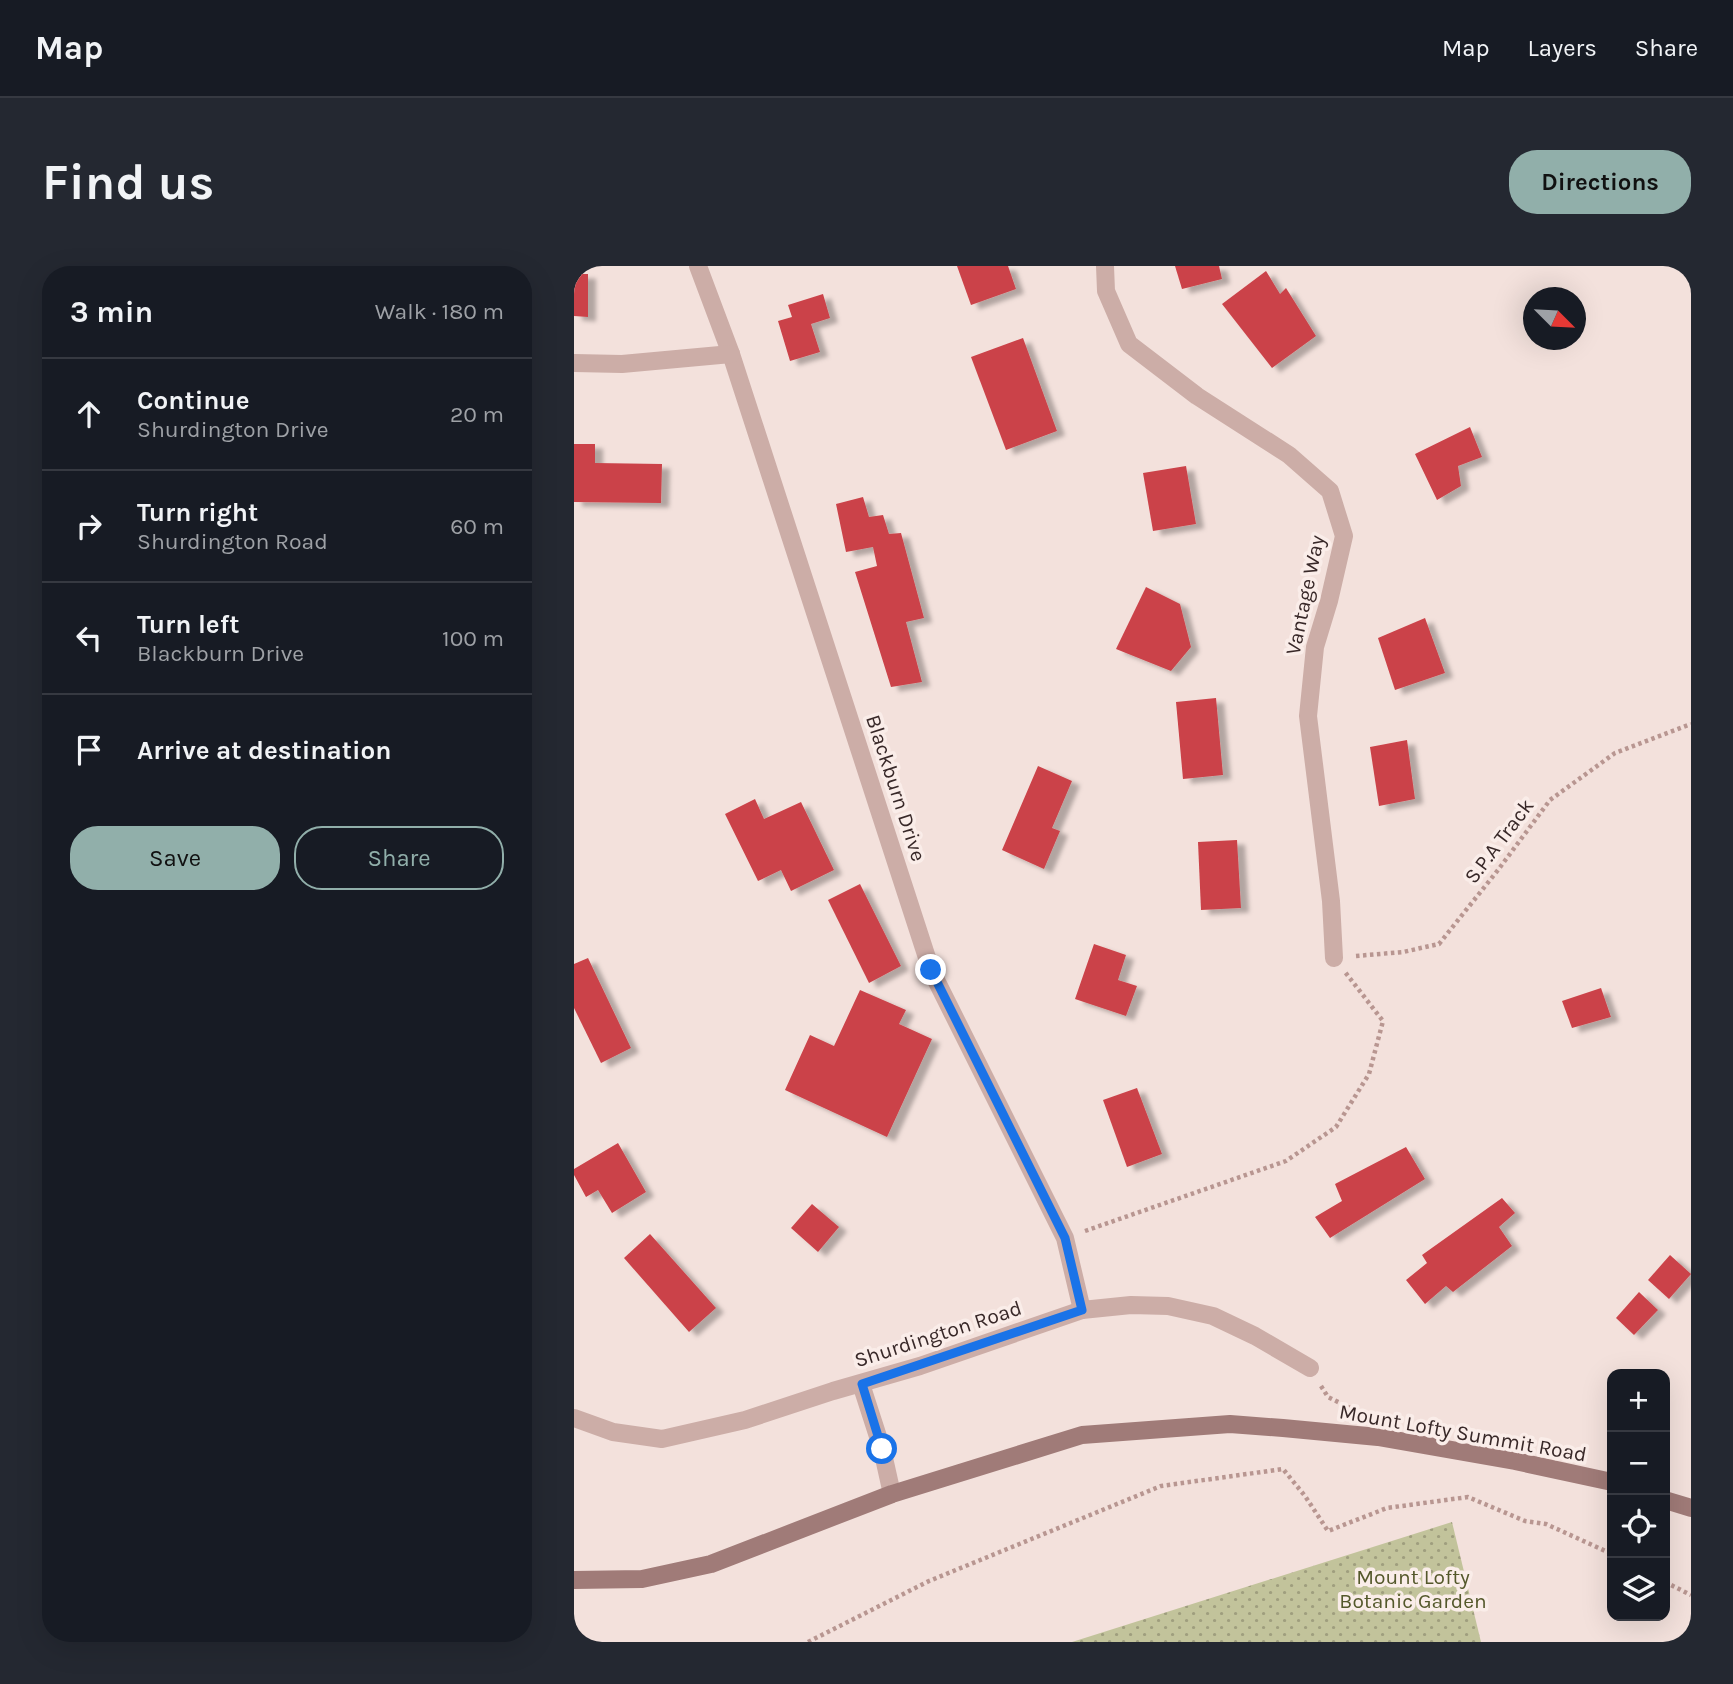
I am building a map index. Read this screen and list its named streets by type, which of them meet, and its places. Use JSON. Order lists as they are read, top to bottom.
{
  "streets": {
    "main road": ["Mount Lofty Summit Road"],
    "street": ["Vantage Way", "Blackburn Drive", "Shurdington Road"],
    "path": ["S.P.A Track"]
  },
  "crossings": [
    ["Vantage Way", "S.P.A Track"],
    ["Blackburn Drive", "Shurdington Road"]
  ],
  "parks": ["Mount Lofty Botanic Garden"],
  "north": "bottom right",
  "page": {
    "header": "Map",
    "nav": ["Map", "Layers", "Share"],
    "buttons": [
      "Directions",
      ["Save", "Share"]
    ],
    "title": "Find us",
    "heading": ["3 min", "Walk · 180 m"],
    "list": [
      ["Continue", "Shurdington Drive", "20 m"],
      ["Turn right", "Shurdington Road", "60 m"],
      ["Turn left", "Blackburn Drive", "100 m"],
      "Arrive at destination"
    ],
    "map_buttons": ["+", "−"]
  }
}
